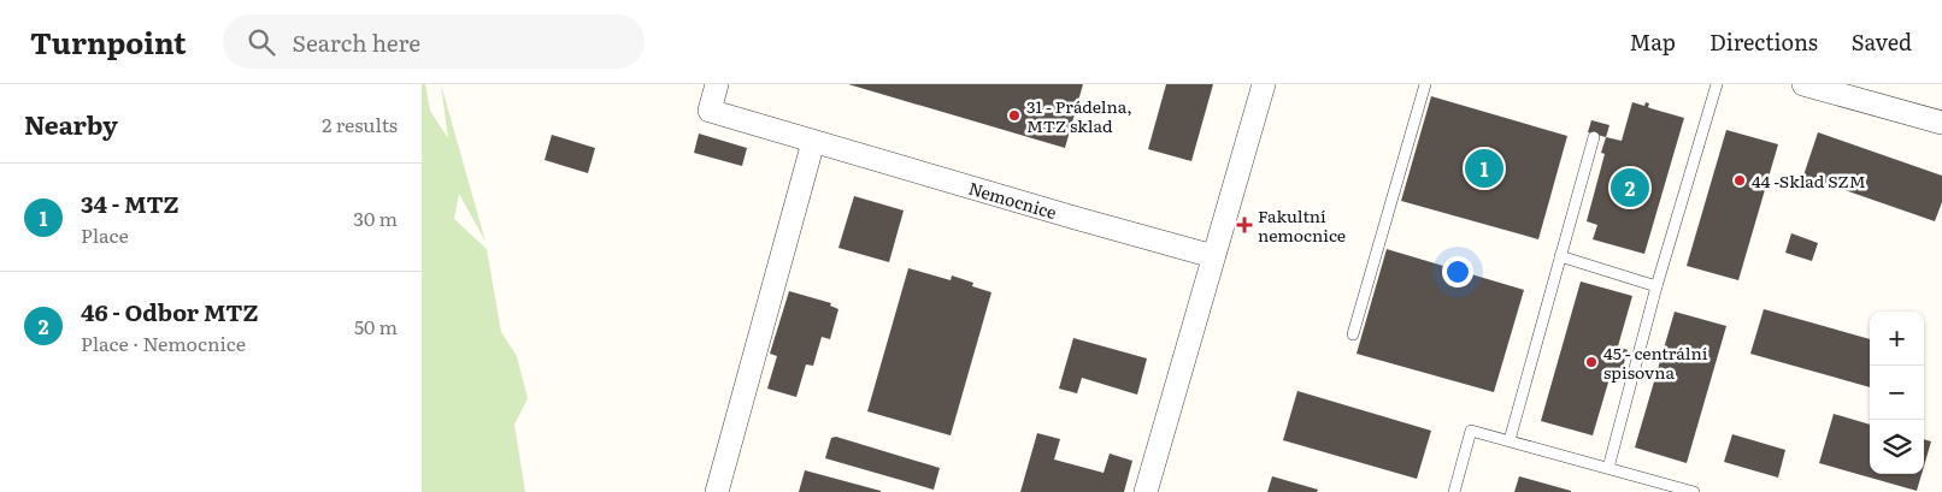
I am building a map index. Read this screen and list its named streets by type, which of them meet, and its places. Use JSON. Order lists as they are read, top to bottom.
{
  "streets": {
    "street": ["Nemocnice"]
  },
  "places": {
    "other": ["31 - Prádelna, MTZ sklad", "44 -Sklad SZM", "45 - centrální spisovna"],
    "health": ["Fakultní nemocnice"]
  },
  "page": {
    "header": "Turnpoint",
    "search": "Search here",
    "nav": ["Map", "Directions", "Saved"],
    "heading": ["Nearby", "2 results"],
    "pins": ["1", "2"],
    "list": [
      {
        "mark": "1",
        "name": "34 - MTZ",
        "note": "Place",
        "value": "30 m"
      },
      {
        "mark": "2",
        "name": "46 - Odbor MTZ",
        "note": "Place · Nemocnice",
        "value": "50 m"
      }
    ],
    "map_buttons": ["+", "−"]
  }
}
